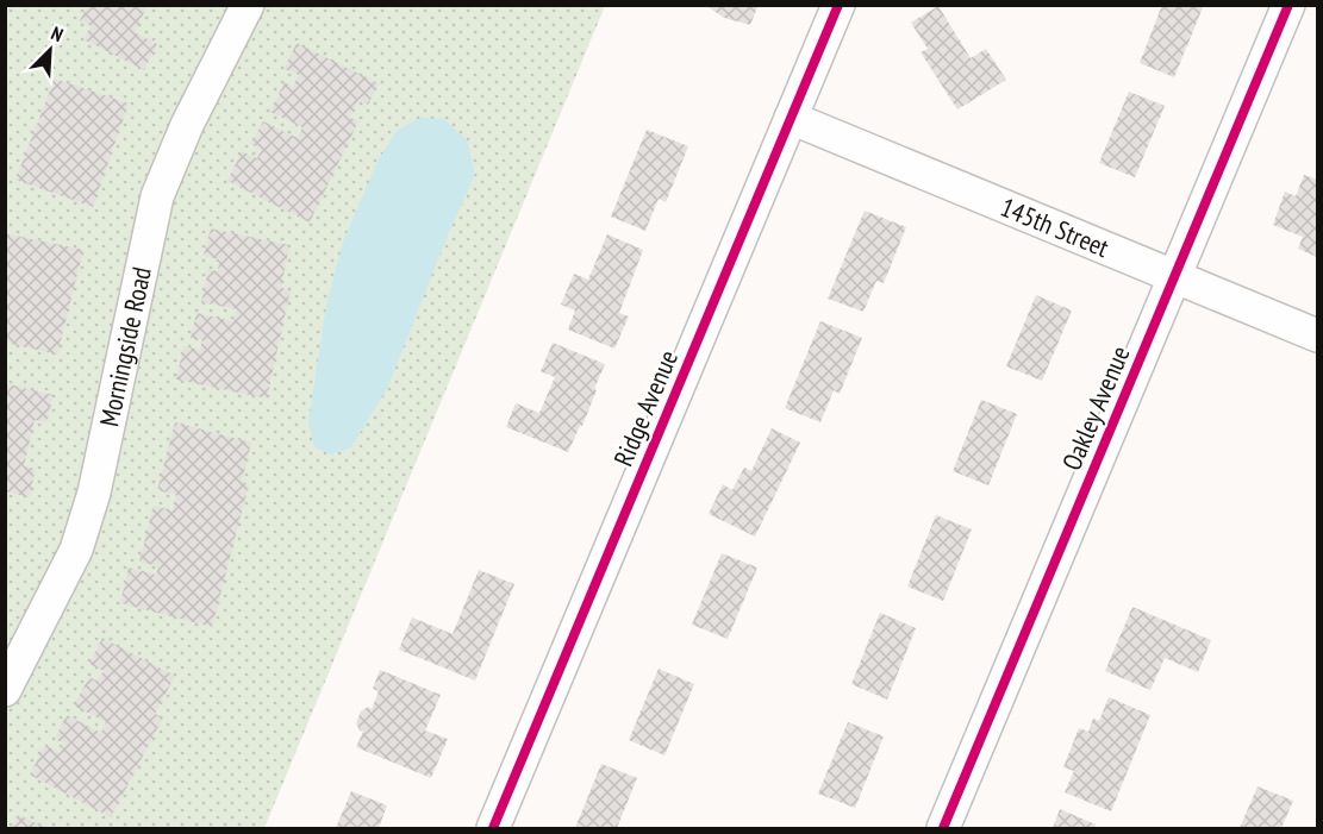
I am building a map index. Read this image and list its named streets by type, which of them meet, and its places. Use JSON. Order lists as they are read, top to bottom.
{
  "streets": {
    "street": [
      "145th Street",
      "Morningside Road",
      "Ridge Avenue",
      "Oakley Avenue"
    ]
  },
  "crossings": [
    ["145th Street", "Ridge Avenue"],
    ["145th Street", "Oakley Avenue"]
  ],
  "north": "top right"
}
